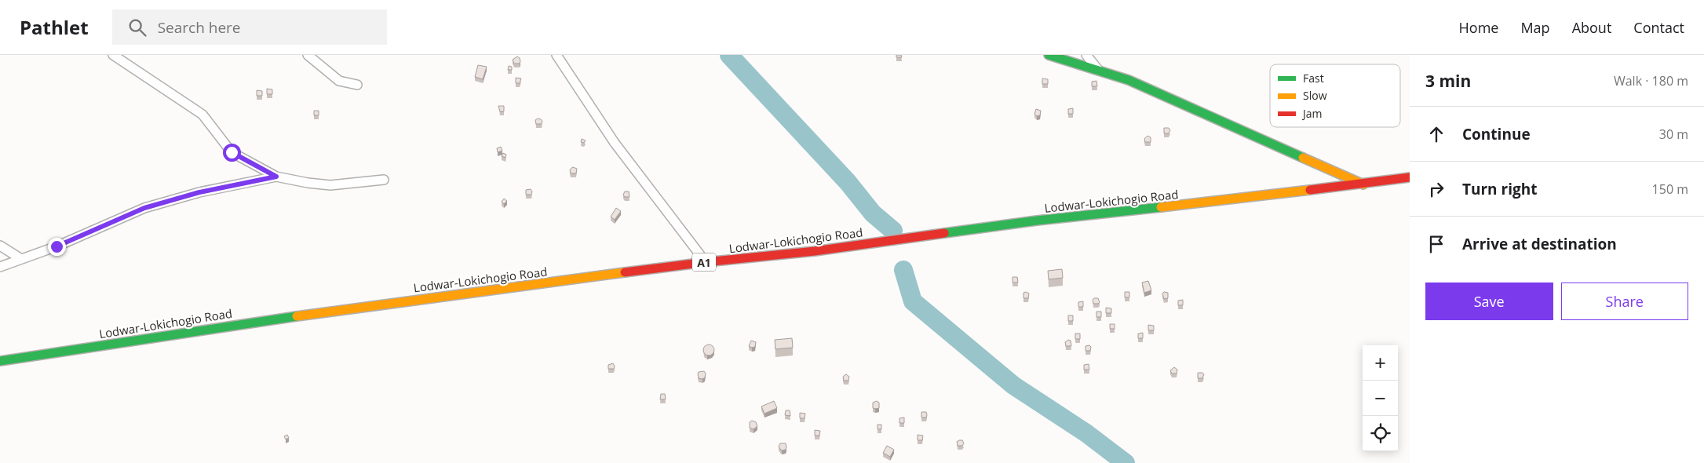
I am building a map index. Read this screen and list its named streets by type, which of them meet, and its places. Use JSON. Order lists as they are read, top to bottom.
{
  "streets": {
    "main road": ["Lodwar-Lokichogio Road", "A1"]
  },
  "legend": ["Fast", "Slow", "Jam"],
  "page": {
    "header": "Pathlet",
    "search": "Search here",
    "nav": [
      "Home",
      "Map",
      "About",
      "Contact"
    ],
    "heading": ["3 min", "Walk · 180 m"],
    "list": [
      ["Continue", "30 m"],
      ["Turn right", "150 m"],
      "Arrive at destination"
    ],
    "buttons": ["Save", "Share"],
    "map_buttons": ["+", "−"]
  }
}
